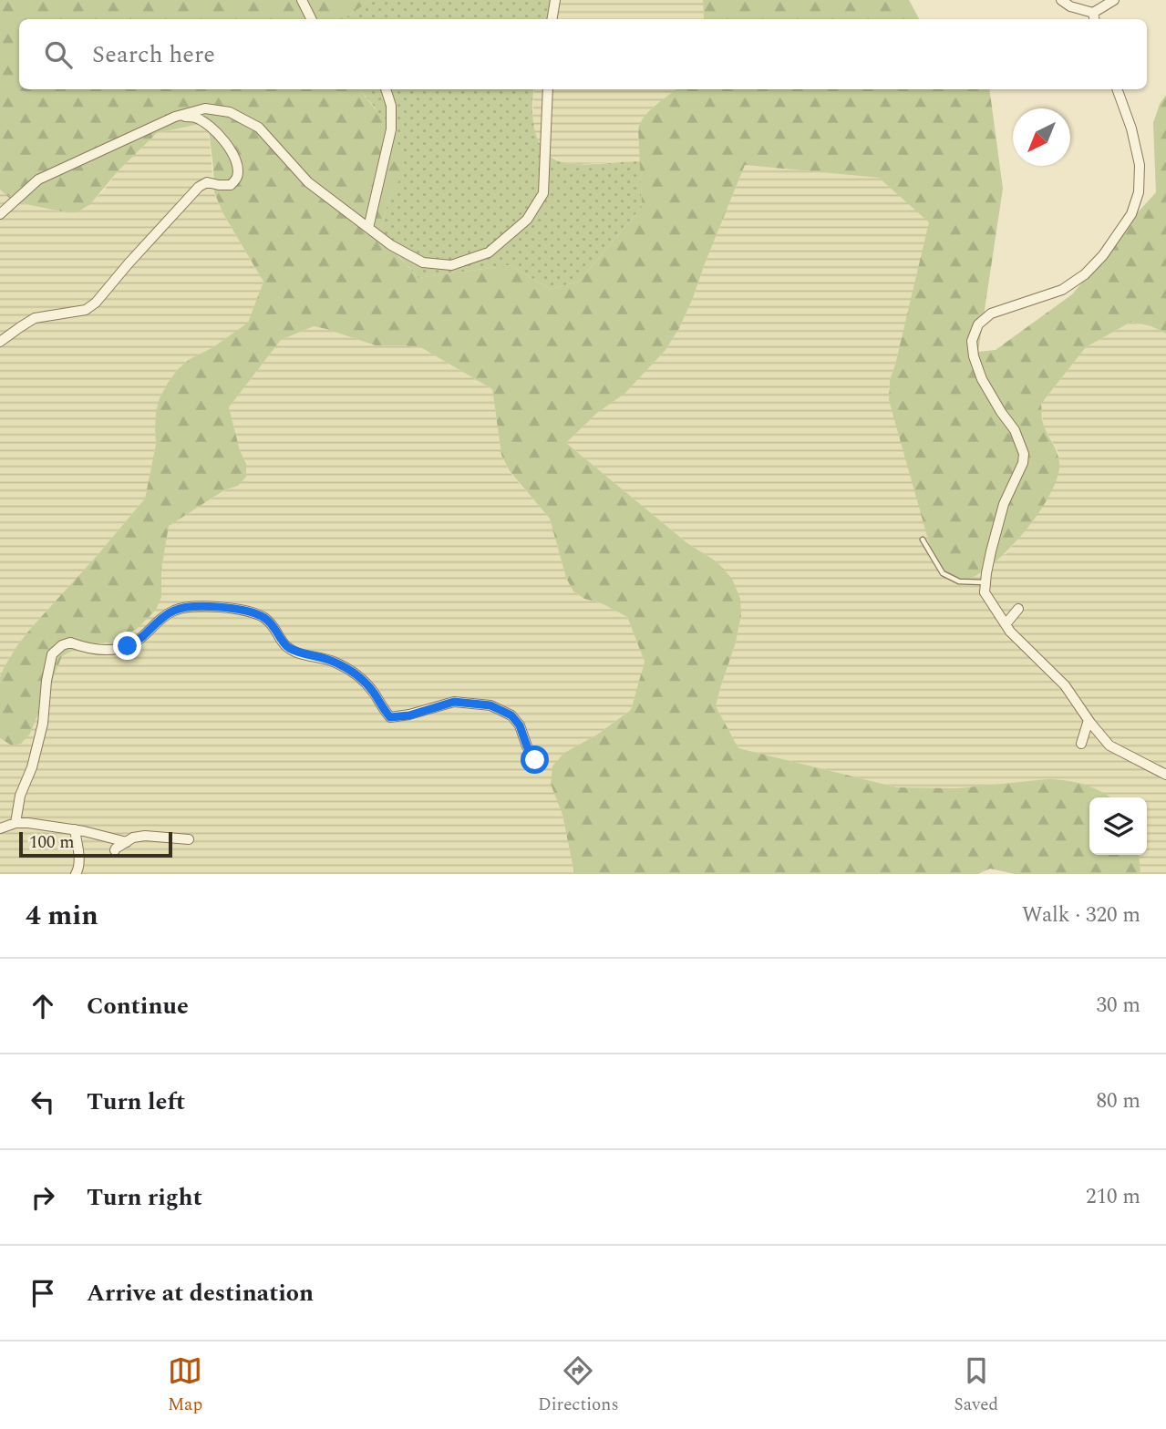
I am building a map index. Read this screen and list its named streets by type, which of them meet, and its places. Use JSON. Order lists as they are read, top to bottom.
{
  "scale_bar": "100 m",
  "north": "bottom left",
  "page": {
    "search": "Search here",
    "scale": "100 m",
    "heading": ["4 min", "Walk · 320 m"],
    "list": [
      ["Continue", "30 m"],
      ["Turn left", "80 m"],
      ["Turn right", "210 m"],
      "Arrive at destination"
    ],
    "nav": ["Map", "Directions", "Saved"]
  }
}
